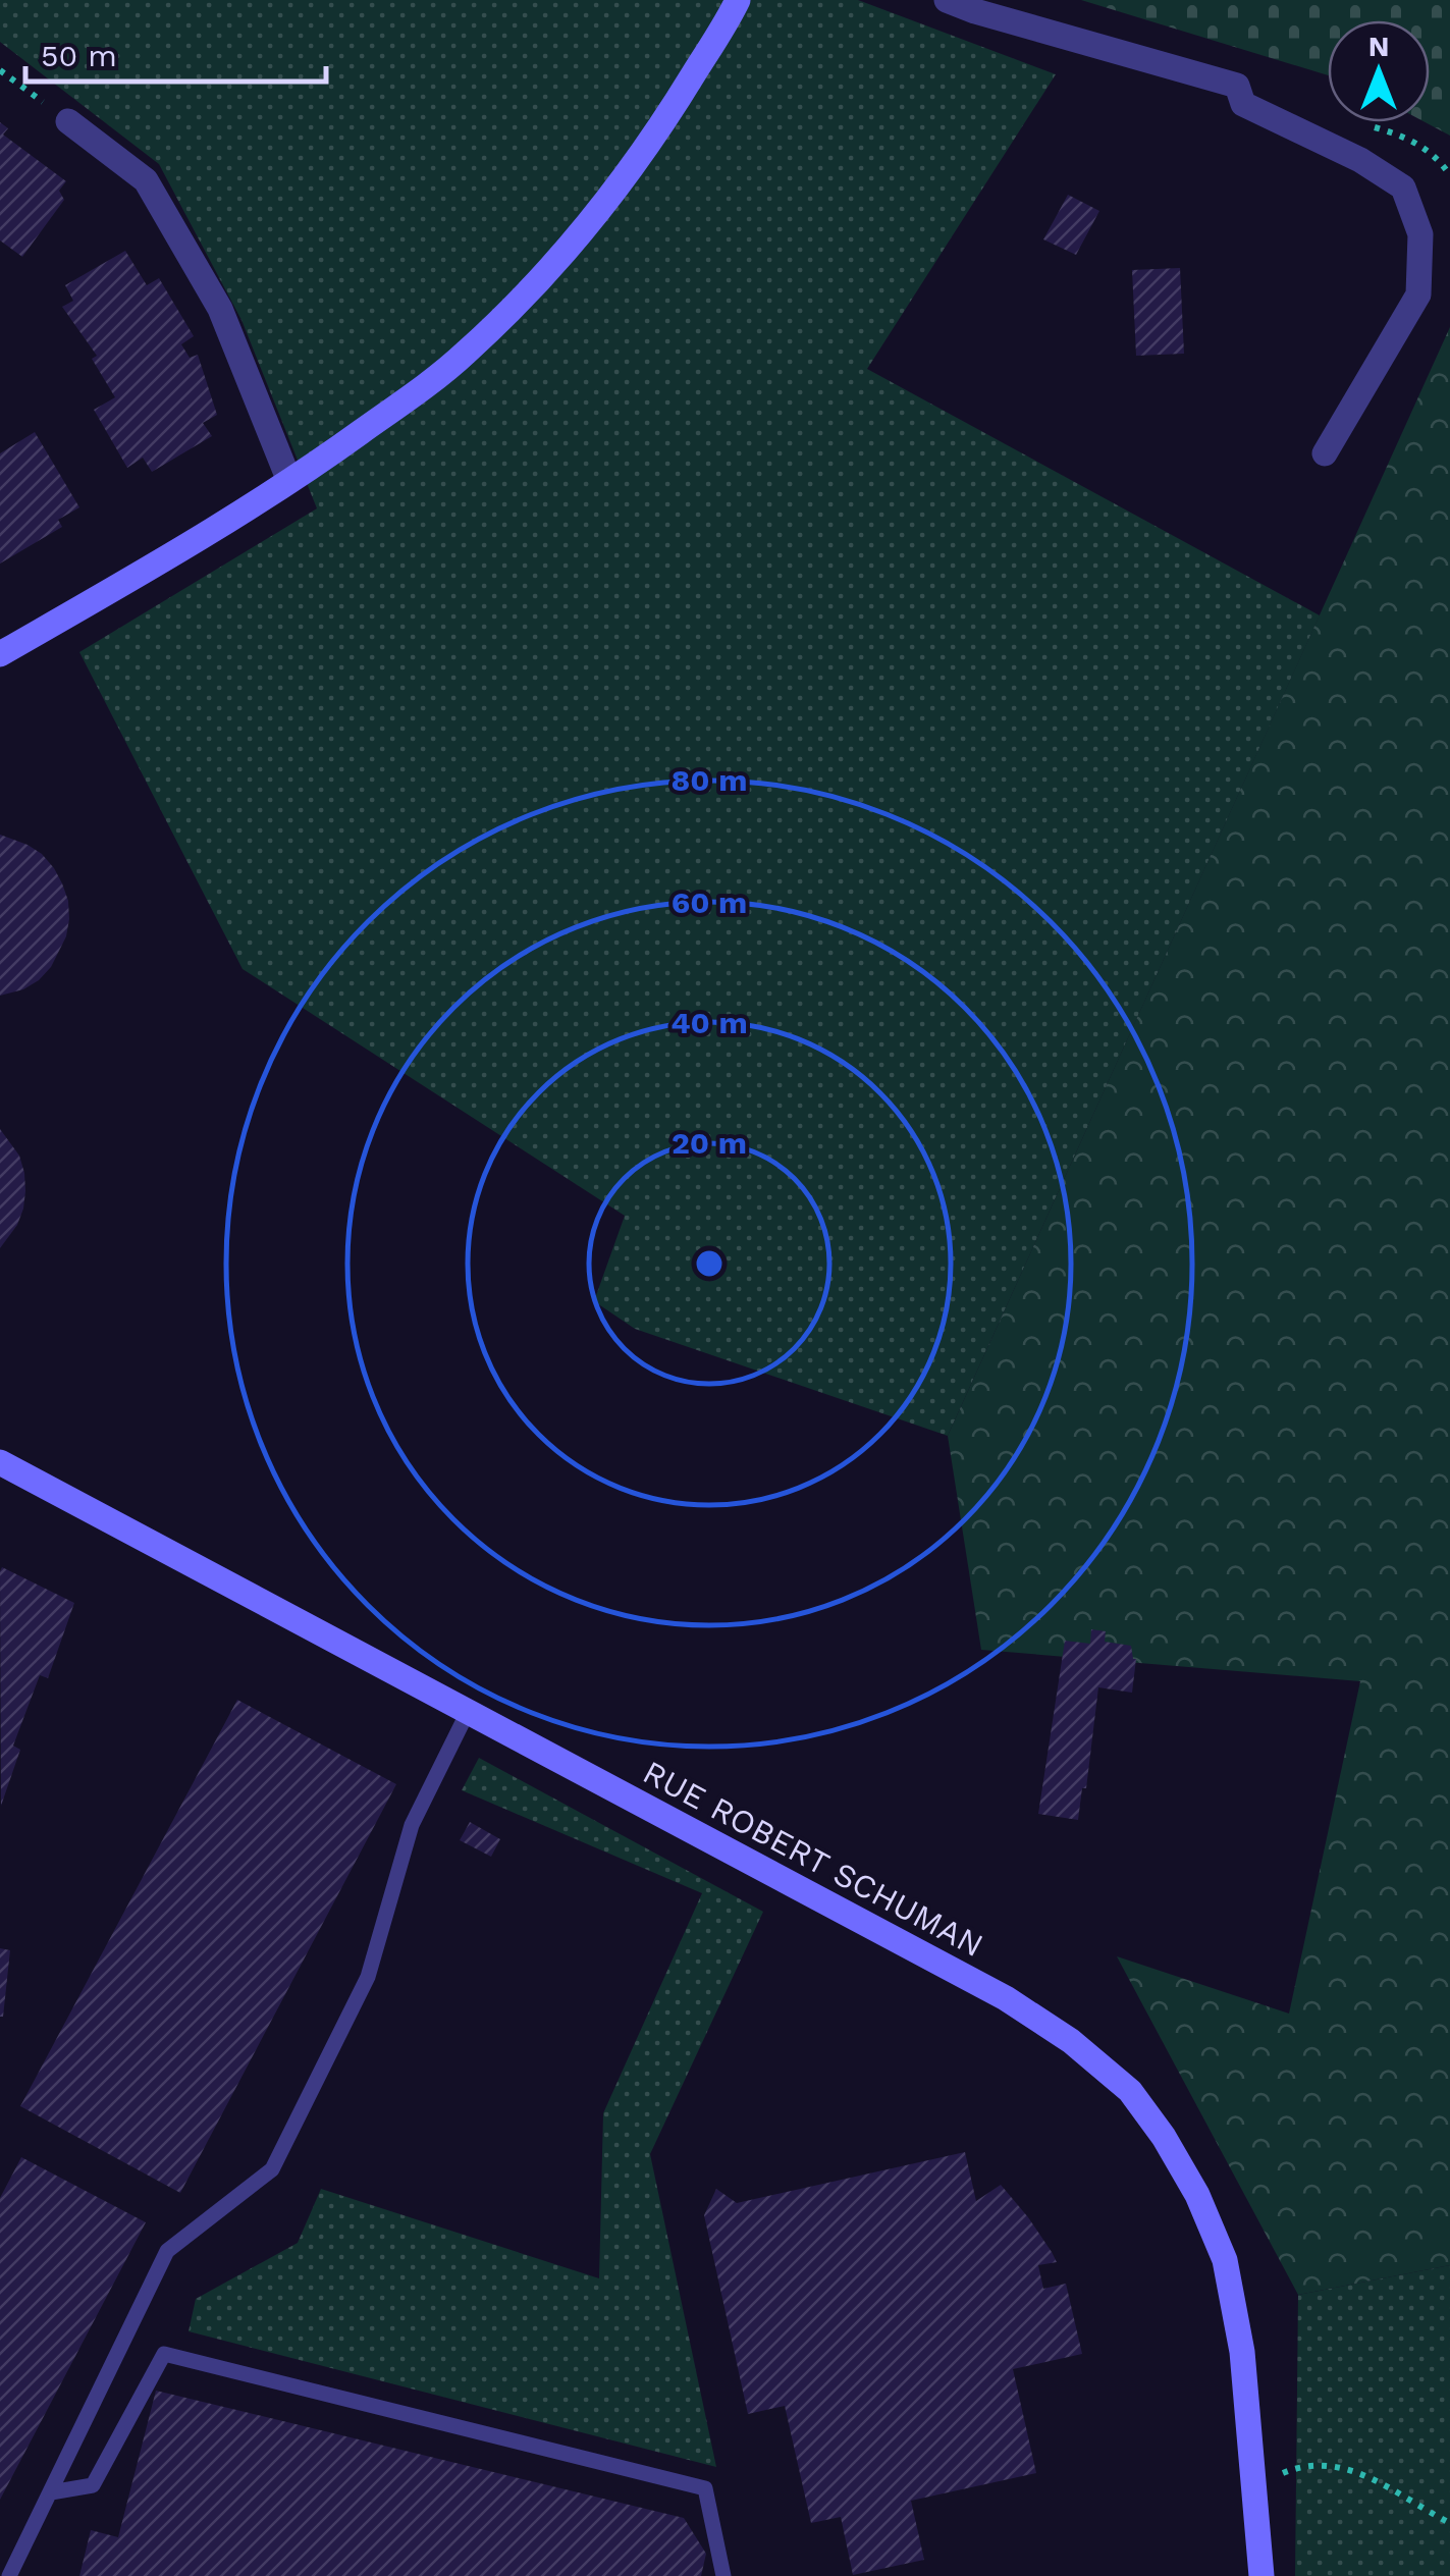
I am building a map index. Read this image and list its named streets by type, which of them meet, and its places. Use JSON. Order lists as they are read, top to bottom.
{
  "streets": {
    "street": ["RUE ROBERT SCHUMAN"]
  },
  "scale_bar": "50 m",
  "north": "top",
  "rings": [
    "80 m",
    "60 m",
    "40 m",
    "20 m"
  ]
}
